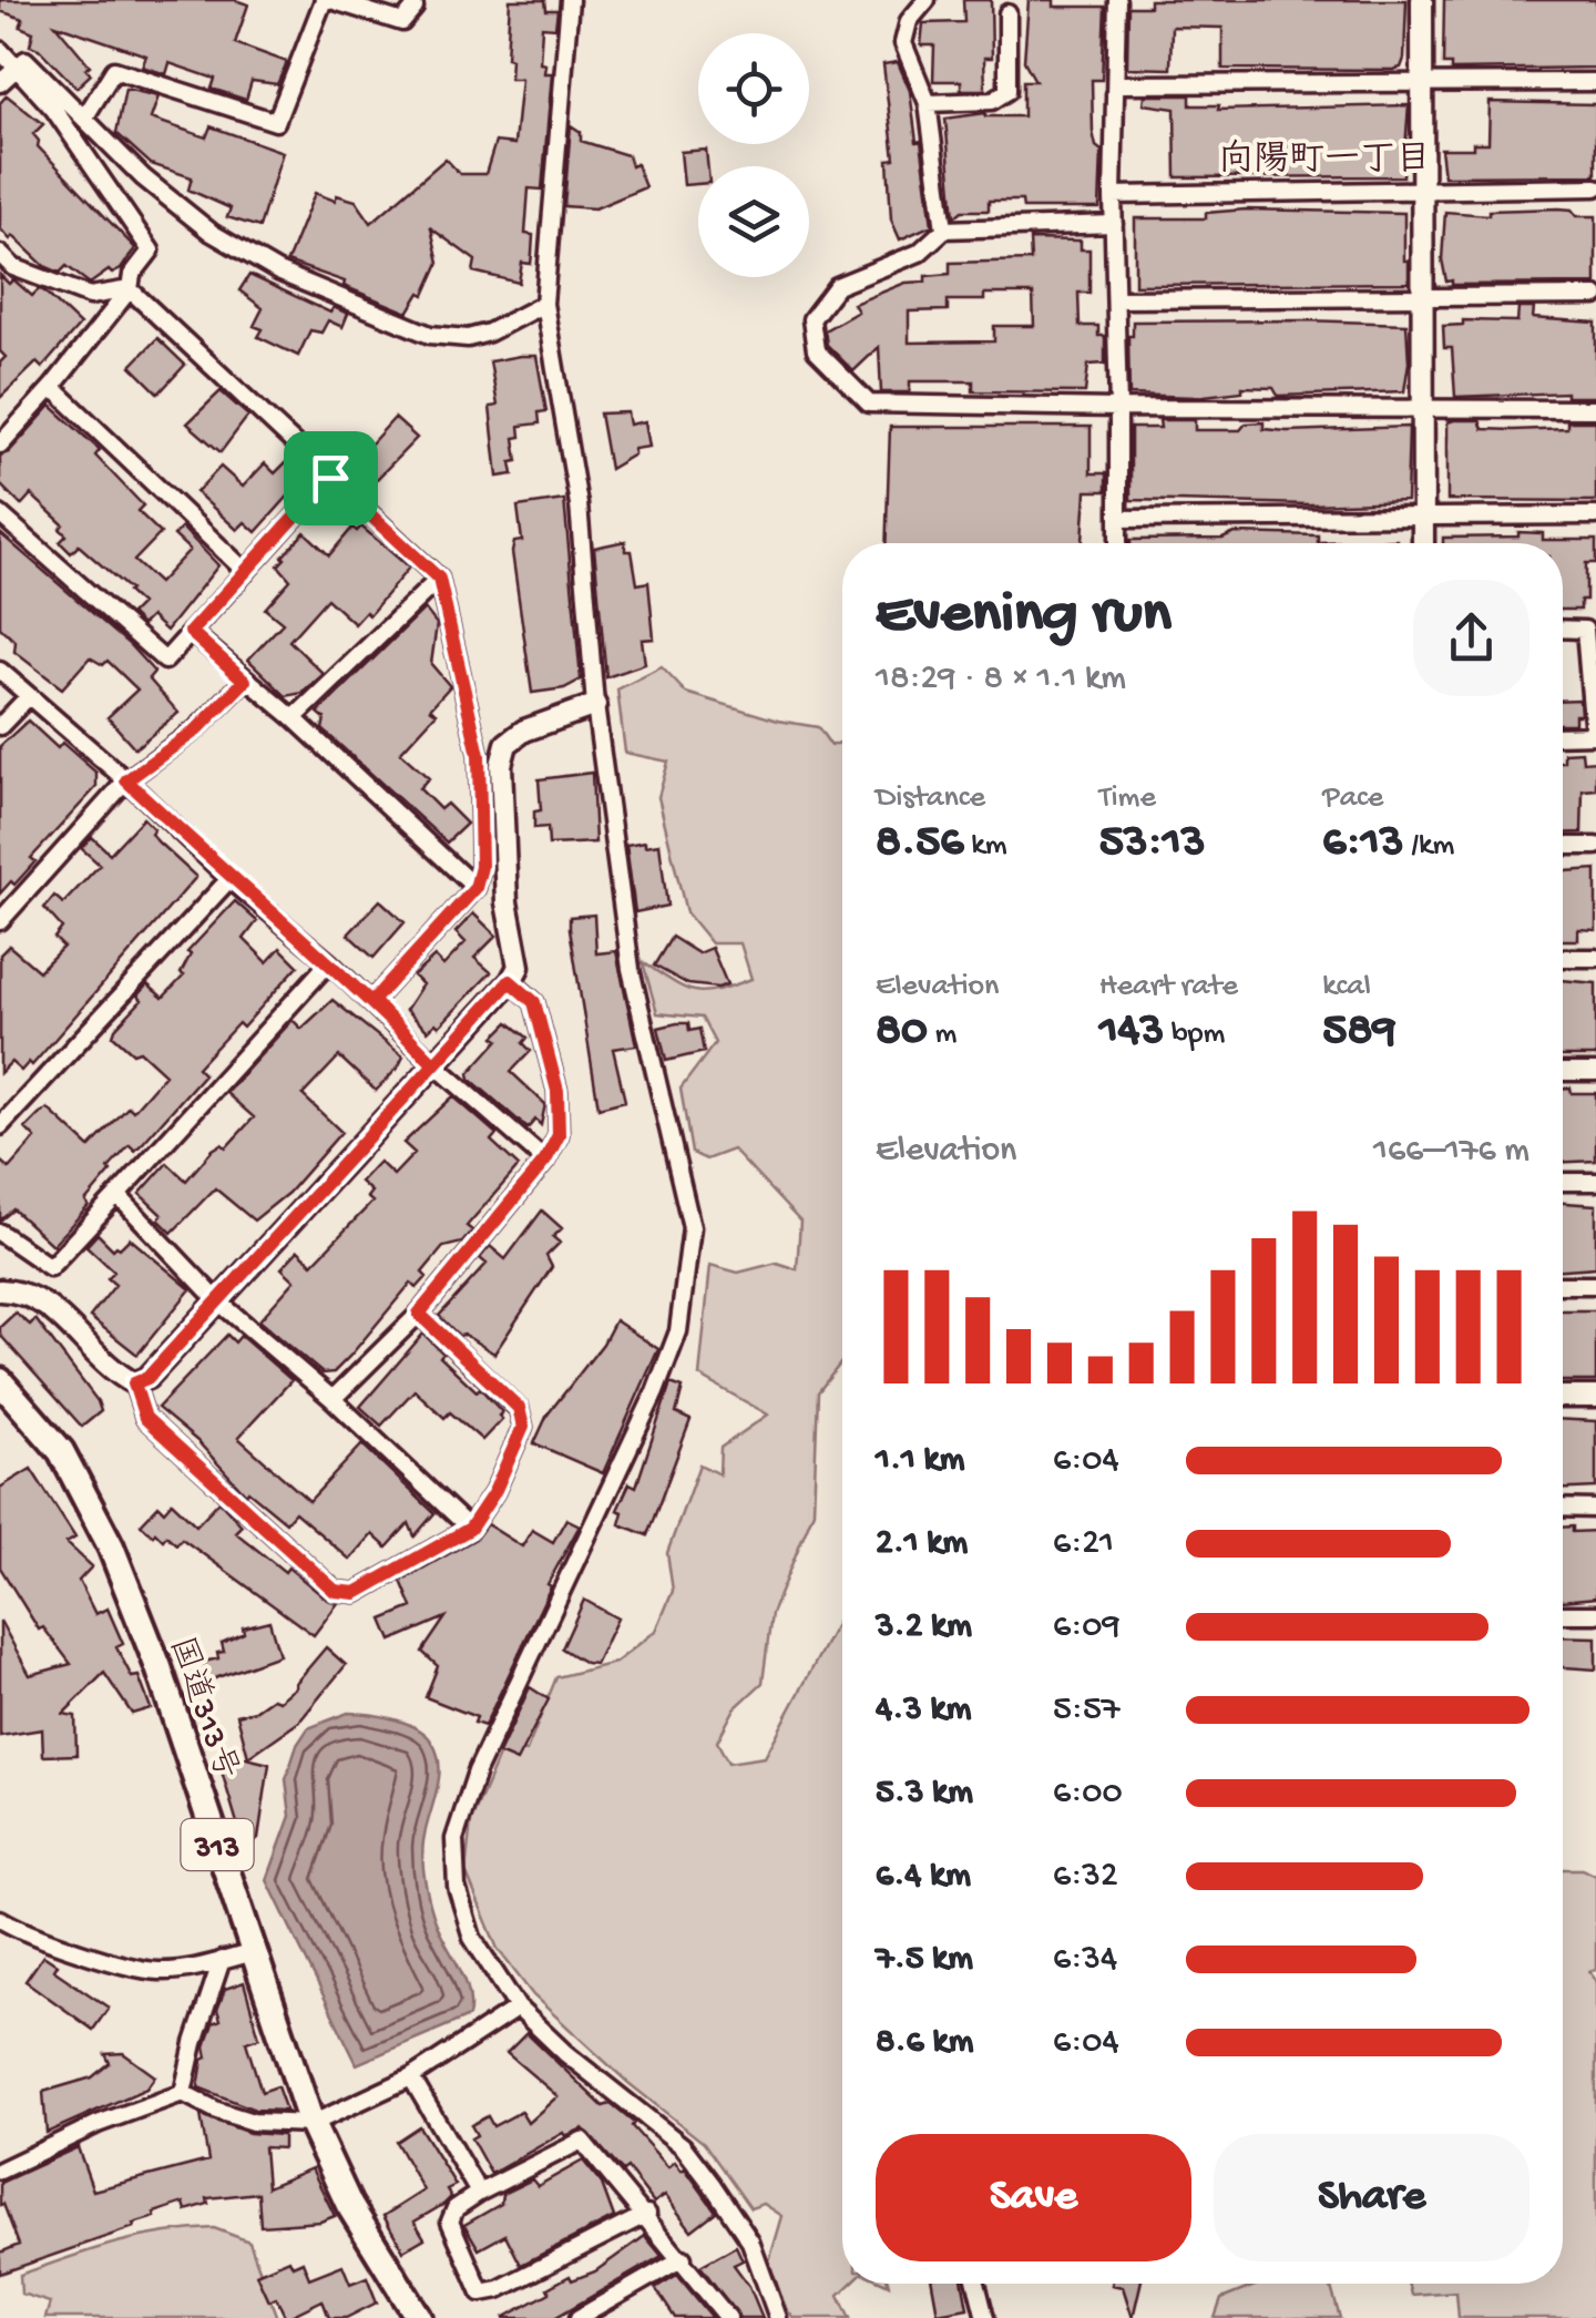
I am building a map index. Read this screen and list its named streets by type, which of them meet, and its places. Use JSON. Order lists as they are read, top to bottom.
{
  "streets": {
    "highway": ["国道313号", "313"]
  },
  "districts": ["向陽町一丁目"],
  "page": {
    "heading": ["Evening run", "18:29 · 8 × 1.1 km"],
    "stats": [
      ["Distance", "8.56 km"],
      ["Time", "53:13"],
      ["Pace", "6:13 /km"],
      ["Elevation", "80 m"],
      ["Heart rate", "143 bpm"],
      ["kcal", "589"]
    ],
    "chart": ["Elevation", "166–176 m"],
    "list": [
      {
        "name": "1.1 km",
        "note": "6:04"
      },
      {
        "name": "2.1 km",
        "note": "6:21"
      },
      {
        "name": "3.2 km",
        "note": "6:09"
      },
      {
        "name": "4.3 km",
        "note": "5:57"
      },
      {
        "name": "5.3 km",
        "note": "6:00"
      },
      {
        "name": "6.4 km",
        "note": "6:32"
      },
      {
        "name": "7.5 km",
        "note": "6:34"
      },
      {
        "name": "8.6 km",
        "note": "6:04"
      }
    ],
    "buttons": ["Save", "Share"]
  }
}
